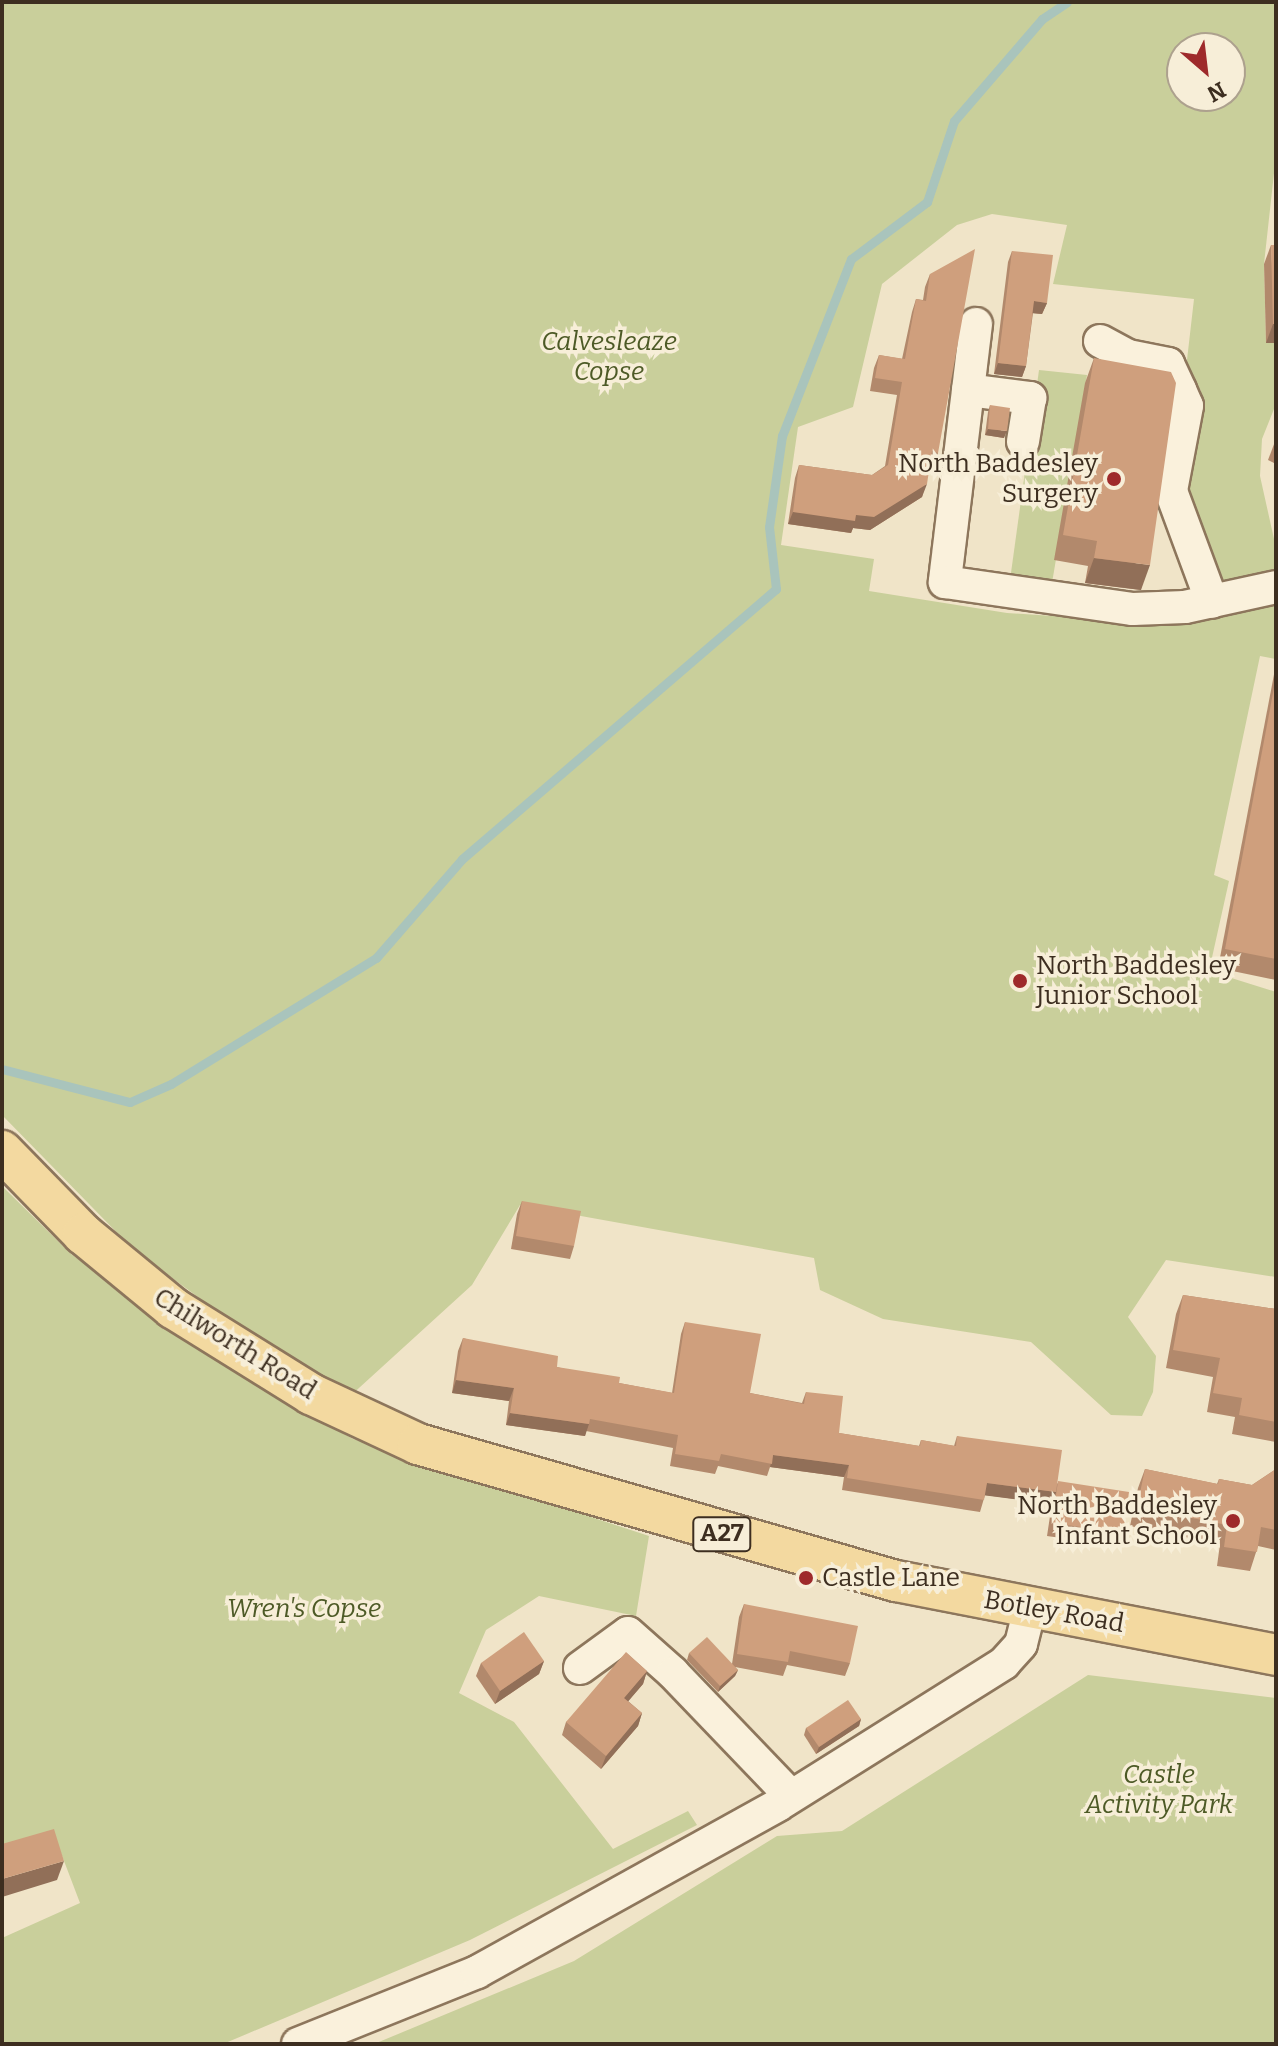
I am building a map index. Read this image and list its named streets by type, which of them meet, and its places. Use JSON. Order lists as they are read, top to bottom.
{
  "streets": {
    "main road": ["Chilworth Road", "A27", "Botley Road"]
  },
  "crossings": [
    ["Chilworth Road", "Botley Road"]
  ],
  "parks": ["Calvesleaze Copse", "Wren's Copse", "Castle Activity Park"],
  "places": [
    "North Baddesley Surgery",
    "North Baddesley Junior School",
    "North Baddesley Infant School",
    "Castle Lane"
  ],
  "north": "bottom right"
}
